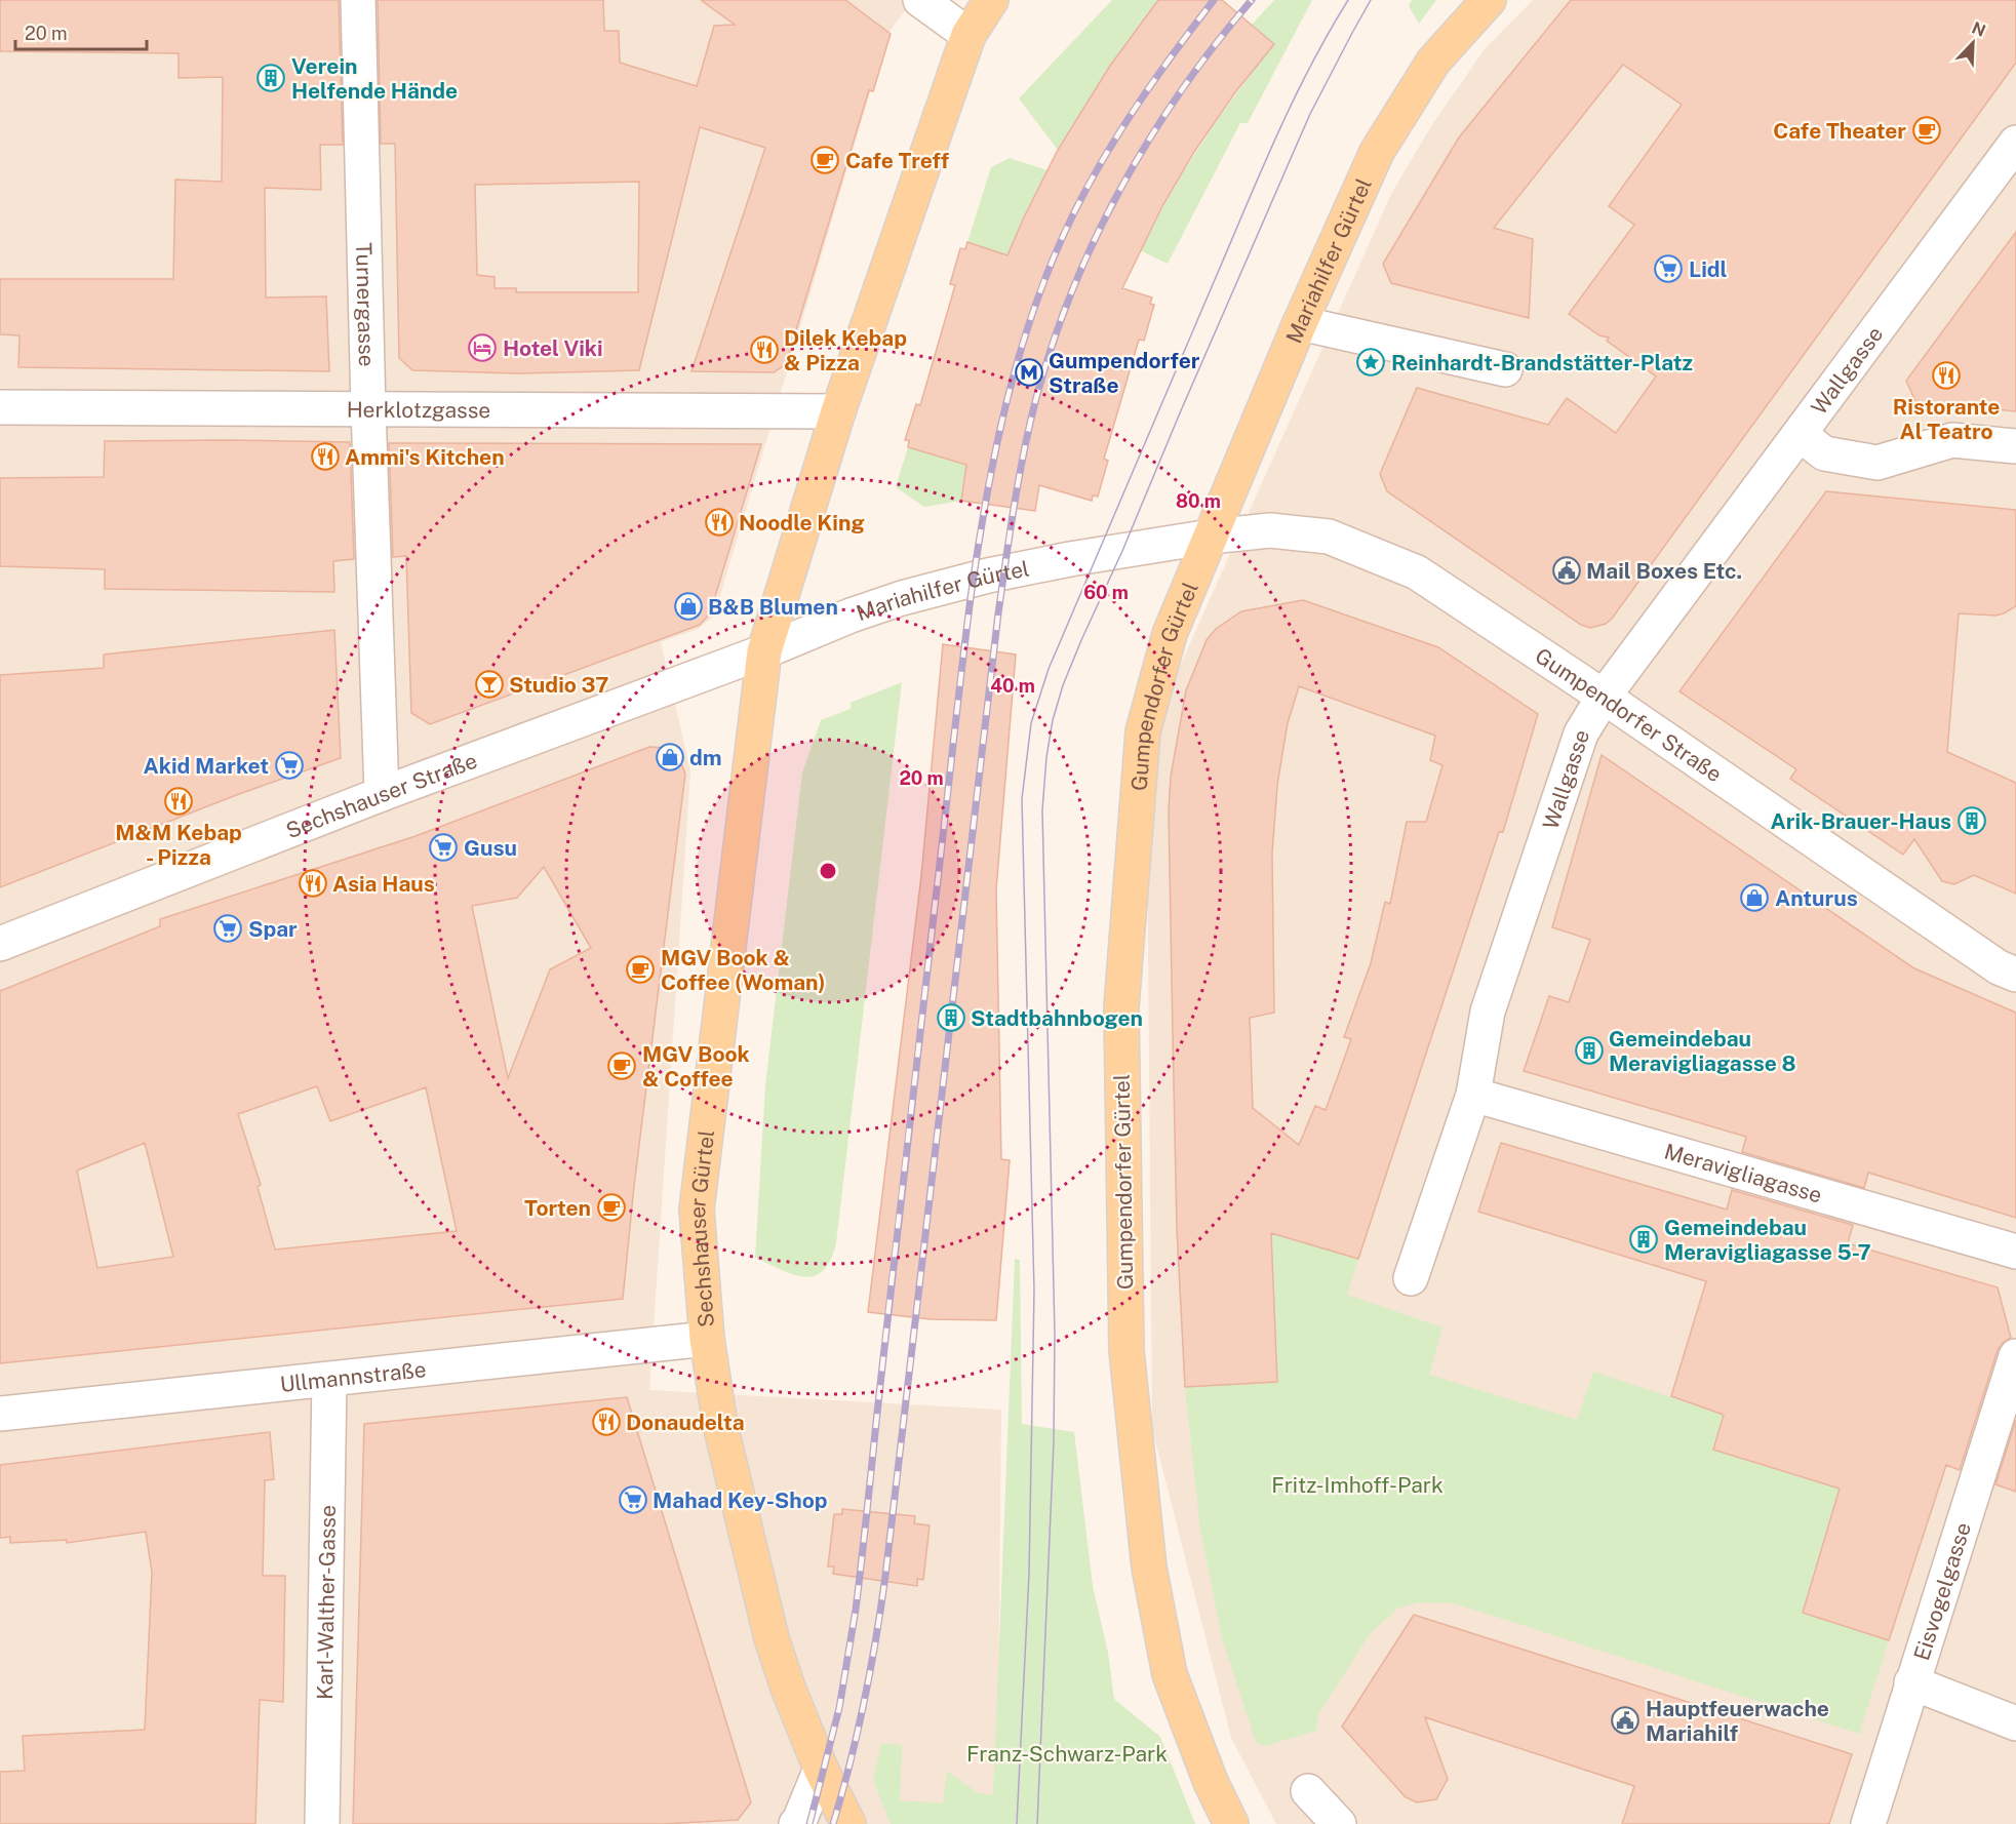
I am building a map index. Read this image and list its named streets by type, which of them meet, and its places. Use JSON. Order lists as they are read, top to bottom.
{
  "streets": {
    "main road": ["Mariahilfer Gürtel", "Gumpendorfer Gürtel", "Sechshauser Gürtel"],
    "street": [
      "Turnergasse",
      "Wallgasse",
      "Herklotzgasse",
      "Gumpendorfer Straße",
      "Sechshauser Straße",
      "Meravigliagasse",
      "Ullmannstraße",
      "Eisvogelgasse",
      "Karl-Walther-Gasse"
    ]
  },
  "crossings": [
    ["Mariahilfer Gürtel", "Gumpendorfer Gürtel"],
    ["Mariahilfer Gürtel", "Gumpendorfer Straße"],
    ["Mariahilfer Gürtel", "Sechshauser Straße"],
    ["Mariahilfer Gürtel", "Sechshauser Gürtel"],
    ["Turnergasse", "Herklotzgasse"],
    ["Turnergasse", "Sechshauser Straße"],
    ["Wallgasse", "Gumpendorfer Straße"],
    ["Wallgasse", "Meravigliagasse"],
    ["Gumpendorfer Gürtel", "Gumpendorfer Straße"],
    ["Sechshauser Straße", "Sechshauser Gürtel"],
    ["Sechshauser Gürtel", "Ullmannstraße"],
    ["Ullmannstraße", "Karl-Walther-Gasse"]
  ],
  "parks": ["Fritz-Imhoff-Park", "Franz-Schwarz-Park"],
  "places": {
    "building": [
      "Verein Helfende Hände",
      "Arik-Brauer-Haus",
      "Stadtbahnbogen",
      "Gemeindebau Meravigliagasse 8",
      "Gemeindebau Meravigliagasse 5-7"
    ],
    "cafe": [
      "Cafe Theater",
      "Cafe Treff",
      "MGV Book & Coffee (Woman)",
      "MGV Book & Coffee",
      "Torten"
    ],
    "supermarket": [
      "Lidl",
      "Akid Market",
      "Gusu",
      "Spar",
      "Mahad Key-Shop"
    ],
    "hotel": ["Hotel Viki"],
    "restaurant": [
      "Dilek Kebap & Pizza",
      "Ristorante Al Teatro",
      "Ammi's Kitchen",
      "Noodle King",
      "M&M Kebap - Pizza",
      "Asia Haus",
      "Donaudelta"
    ],
    "place": ["Reinhardt-Brandstätter-Platz"],
    "metro station": ["Gumpendorfer Straße"],
    "public building": ["Mail Boxes Etc.", "Hauptfeuerwache Mariahilf"],
    "shop": ["B&B Blumen", "dm", "Anturus"],
    "bar": ["Studio 37"]
  },
  "scale_bar": "20 m",
  "north": "top right",
  "rings": [
    "80 m",
    "60 m",
    "40 m",
    "20 m"
  ]
}
